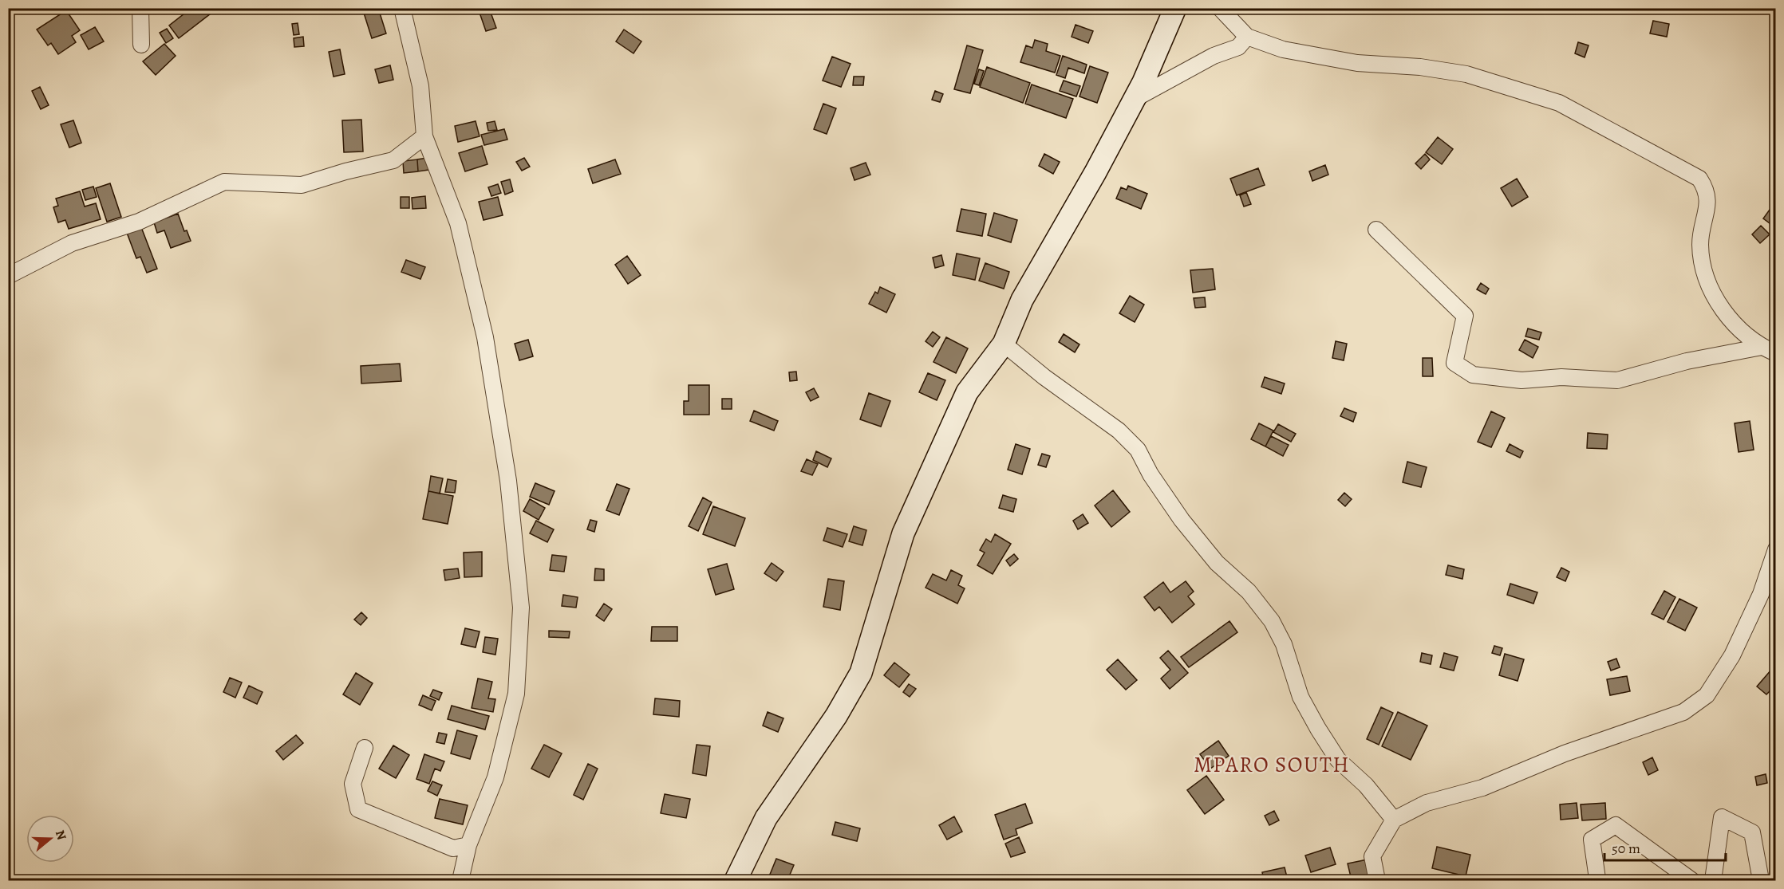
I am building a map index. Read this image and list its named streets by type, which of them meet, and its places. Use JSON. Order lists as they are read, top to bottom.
{
  "districts": ["MPARO SOUTH"],
  "scale_bar": "50 m",
  "north": "right"
}
